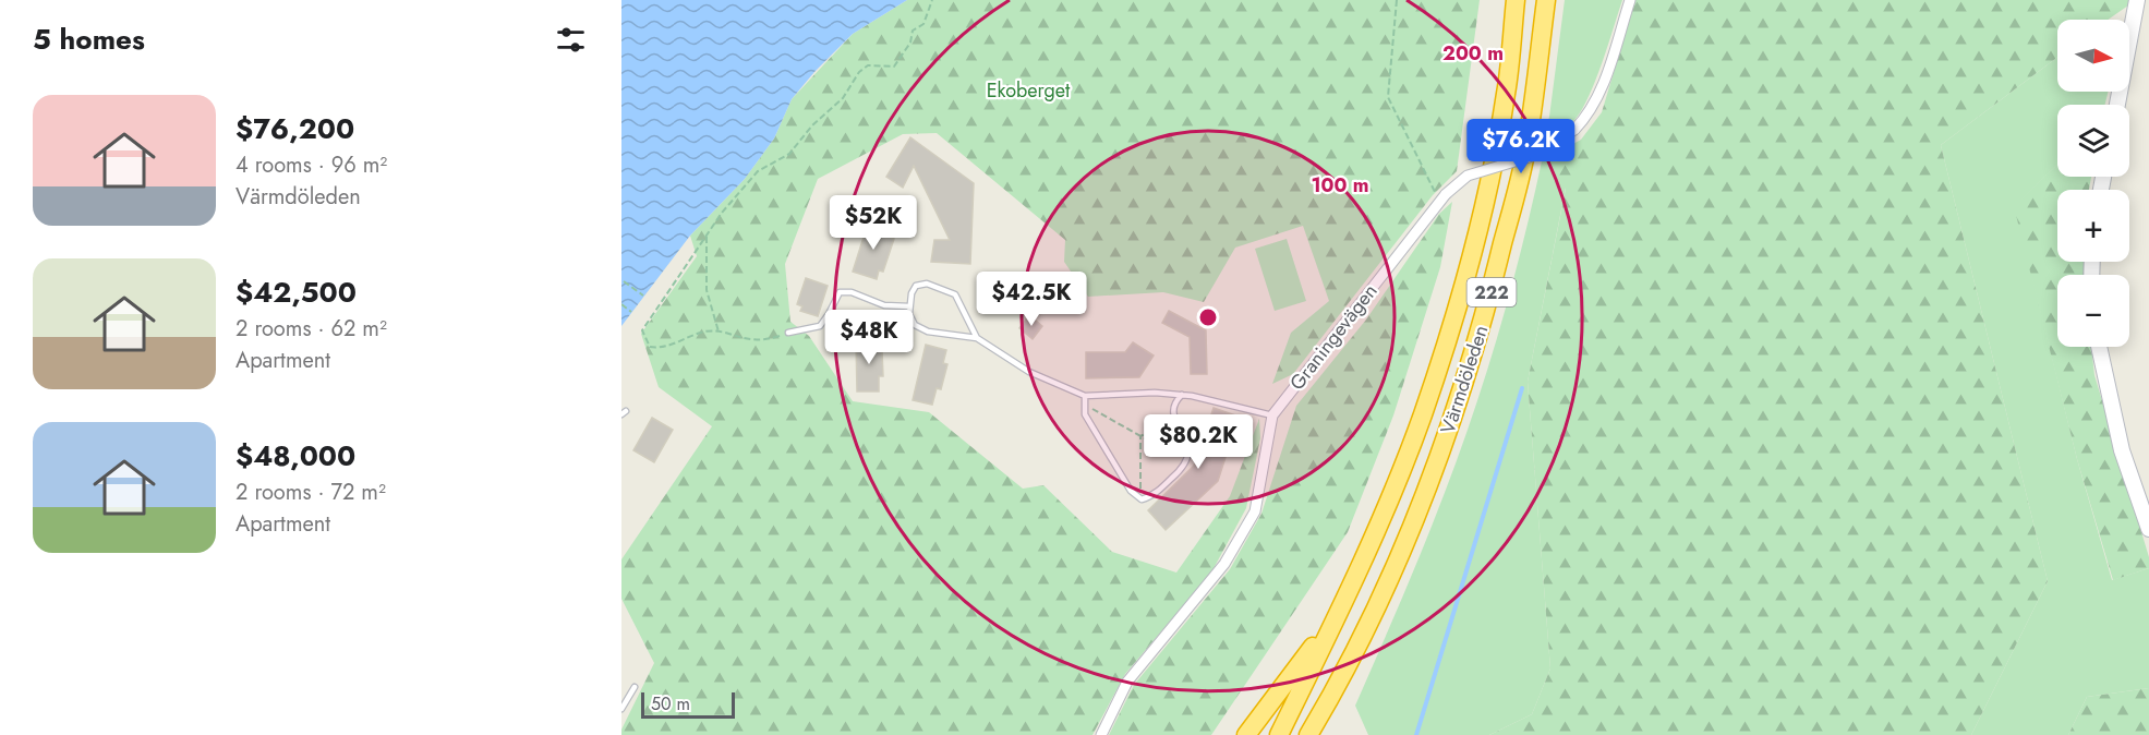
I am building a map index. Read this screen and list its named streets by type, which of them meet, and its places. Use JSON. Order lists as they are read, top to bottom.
{
  "streets": {
    "highway": ["222", "Värmdöleden"],
    "street": ["Graningevägen"]
  },
  "parks": ["Ekoberget"],
  "scale_bar": "50 m",
  "north": "right",
  "page": {
    "heading": "5 homes",
    "map_buttons": ["+", "−"],
    "list": [
      {
        "name": "$76,200",
        "note": "4 rooms · 96 m² · Värmdöleden"
      },
      {
        "name": "$42,500",
        "note": "2 rooms · 62 m² · Apartment"
      },
      {
        "name": "$48,000",
        "note": "2 rooms · 72 m² · Apartment"
      }
    ],
    "price": [
      "$76.2K",
      "$52K",
      "$42.5K",
      "$48K",
      "$80.2K"
    ],
    "scale": "50 m"
  },
  "rings": ["200 m", "100 m"]
}
